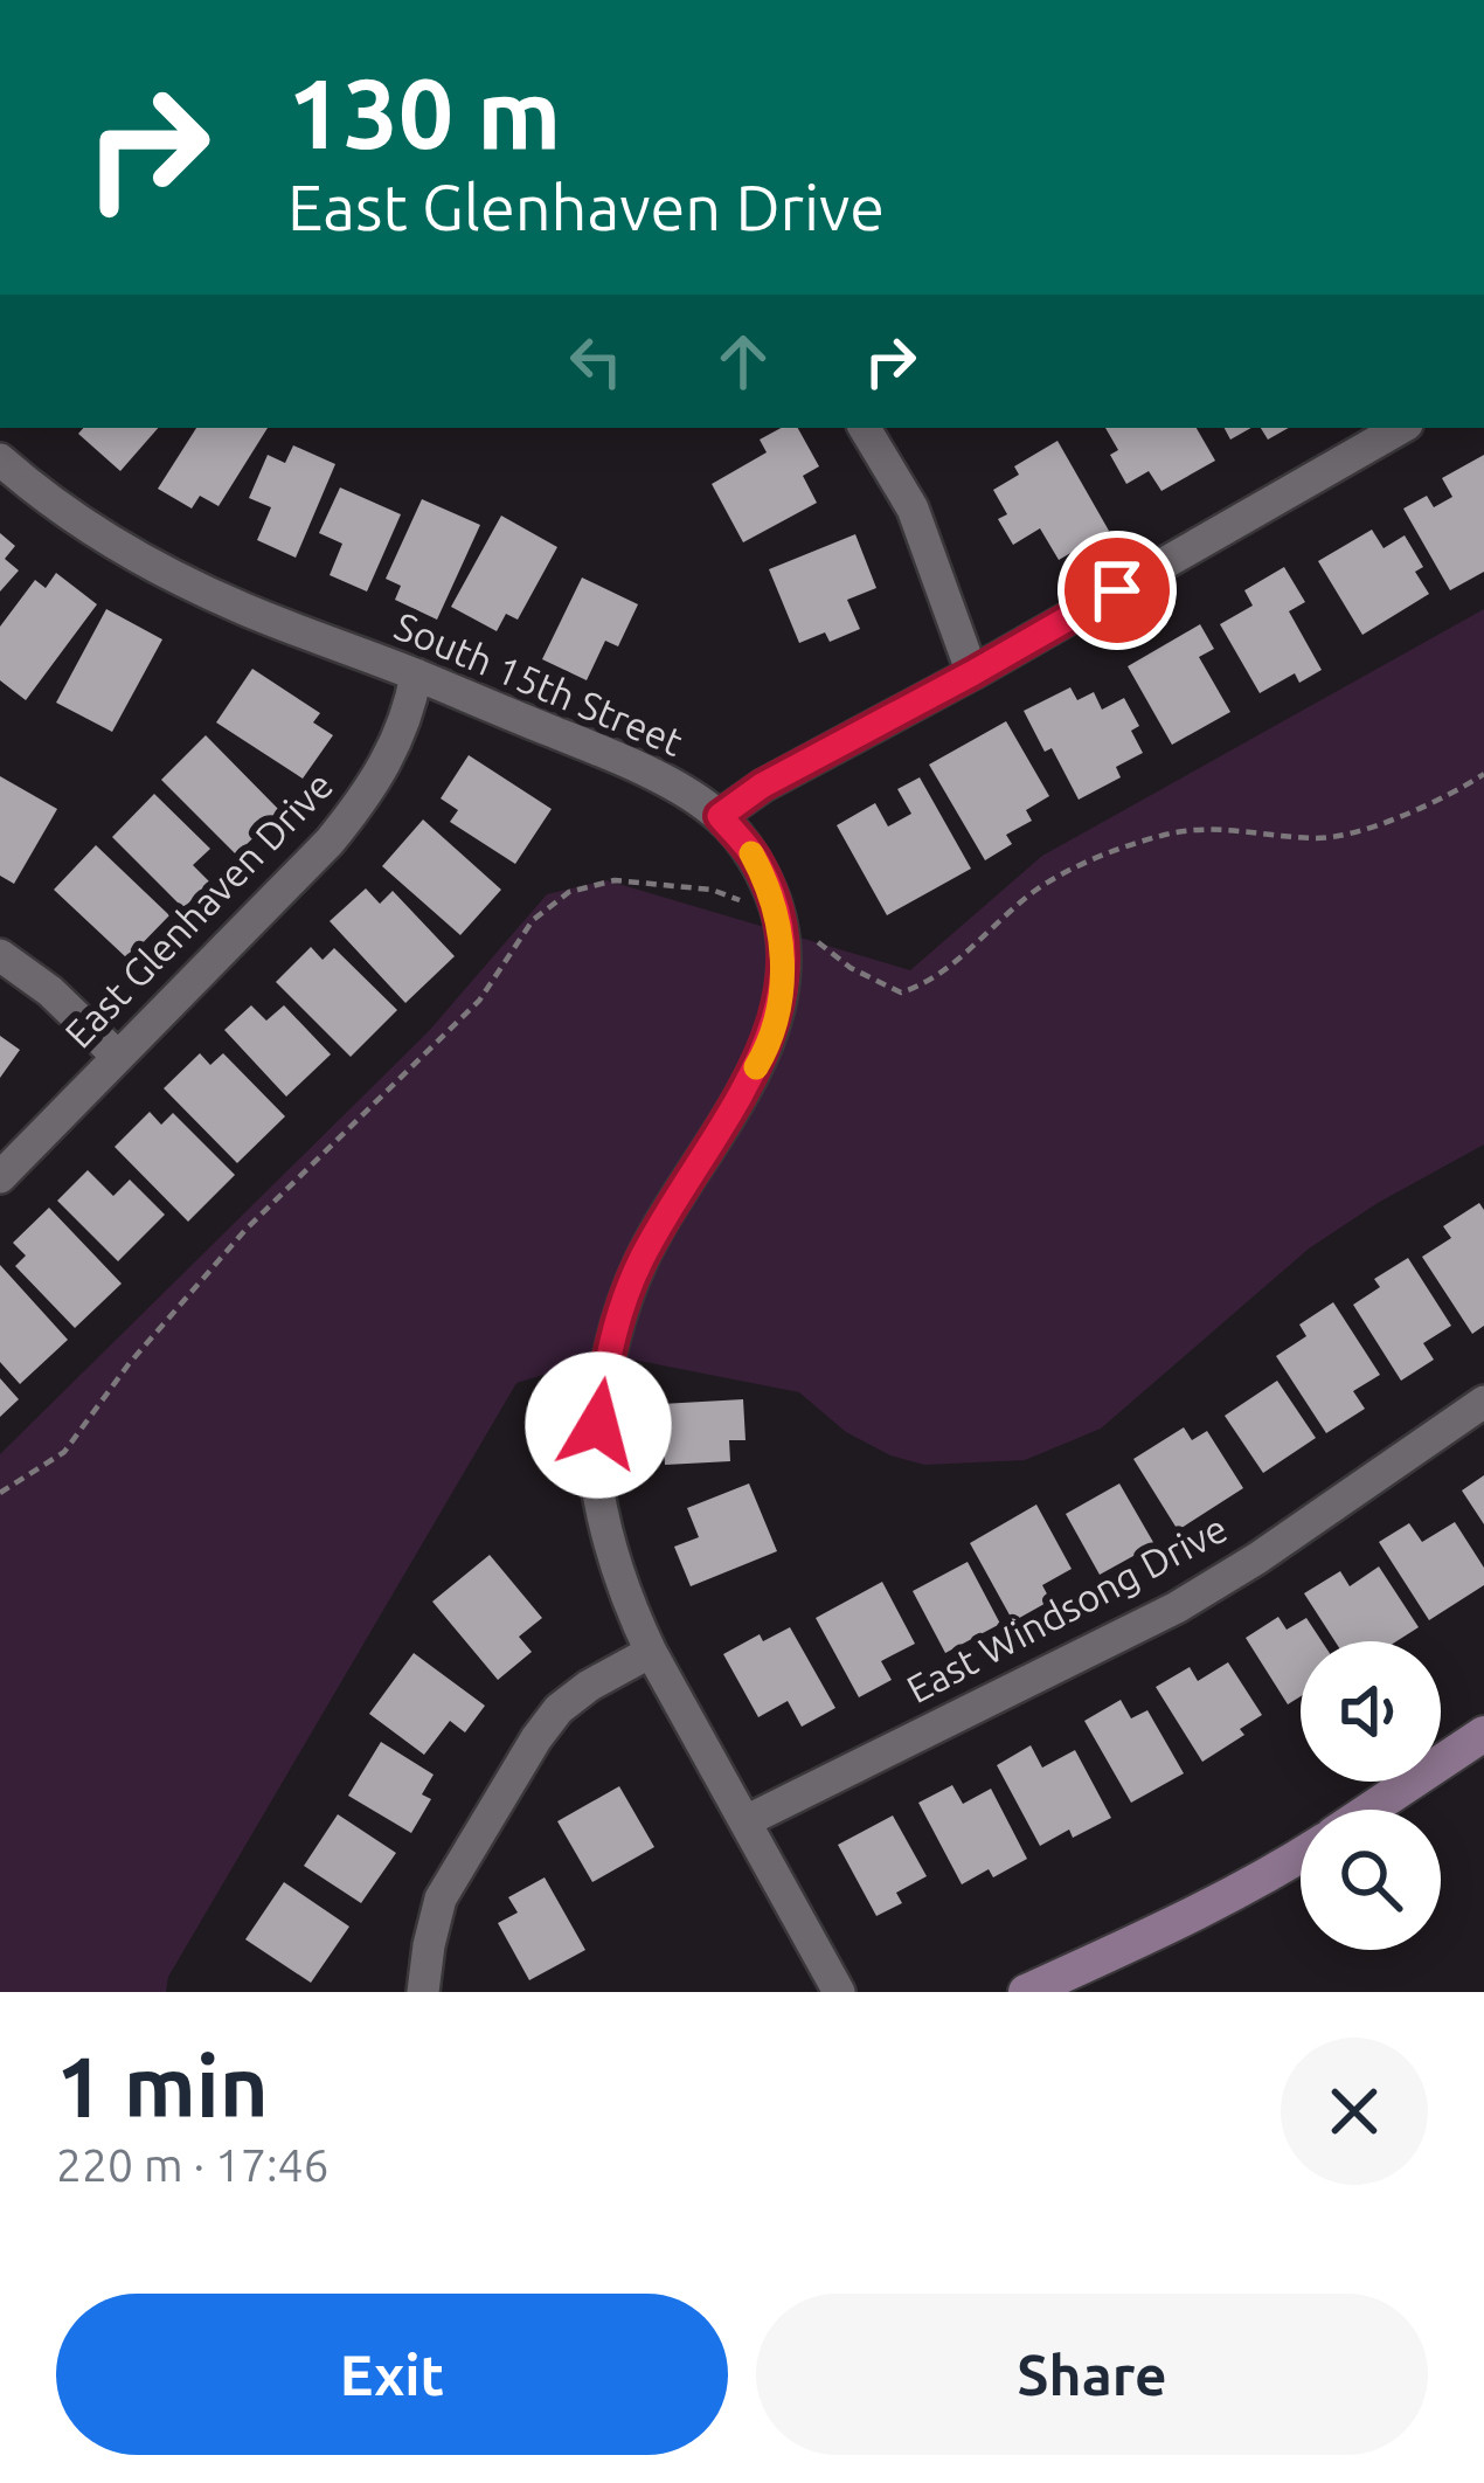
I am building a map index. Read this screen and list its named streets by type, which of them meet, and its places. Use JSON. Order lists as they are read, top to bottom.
{
  "streets": {
    "street": ["South 15th Street", "East Glenhaven Drive", "East Windsong Drive"]
  },
  "crossings": [
    ["South 15th Street", "East Glenhaven Drive"],
    ["South 15th Street", "East Windsong Drive"]
  ],
  "page": {
    "turn": ["130 m", "East Glenhaven Drive"],
    "heading": ["1 min", "220 m · 17:46"],
    "buttons": ["Exit", "Share"]
  }
}
